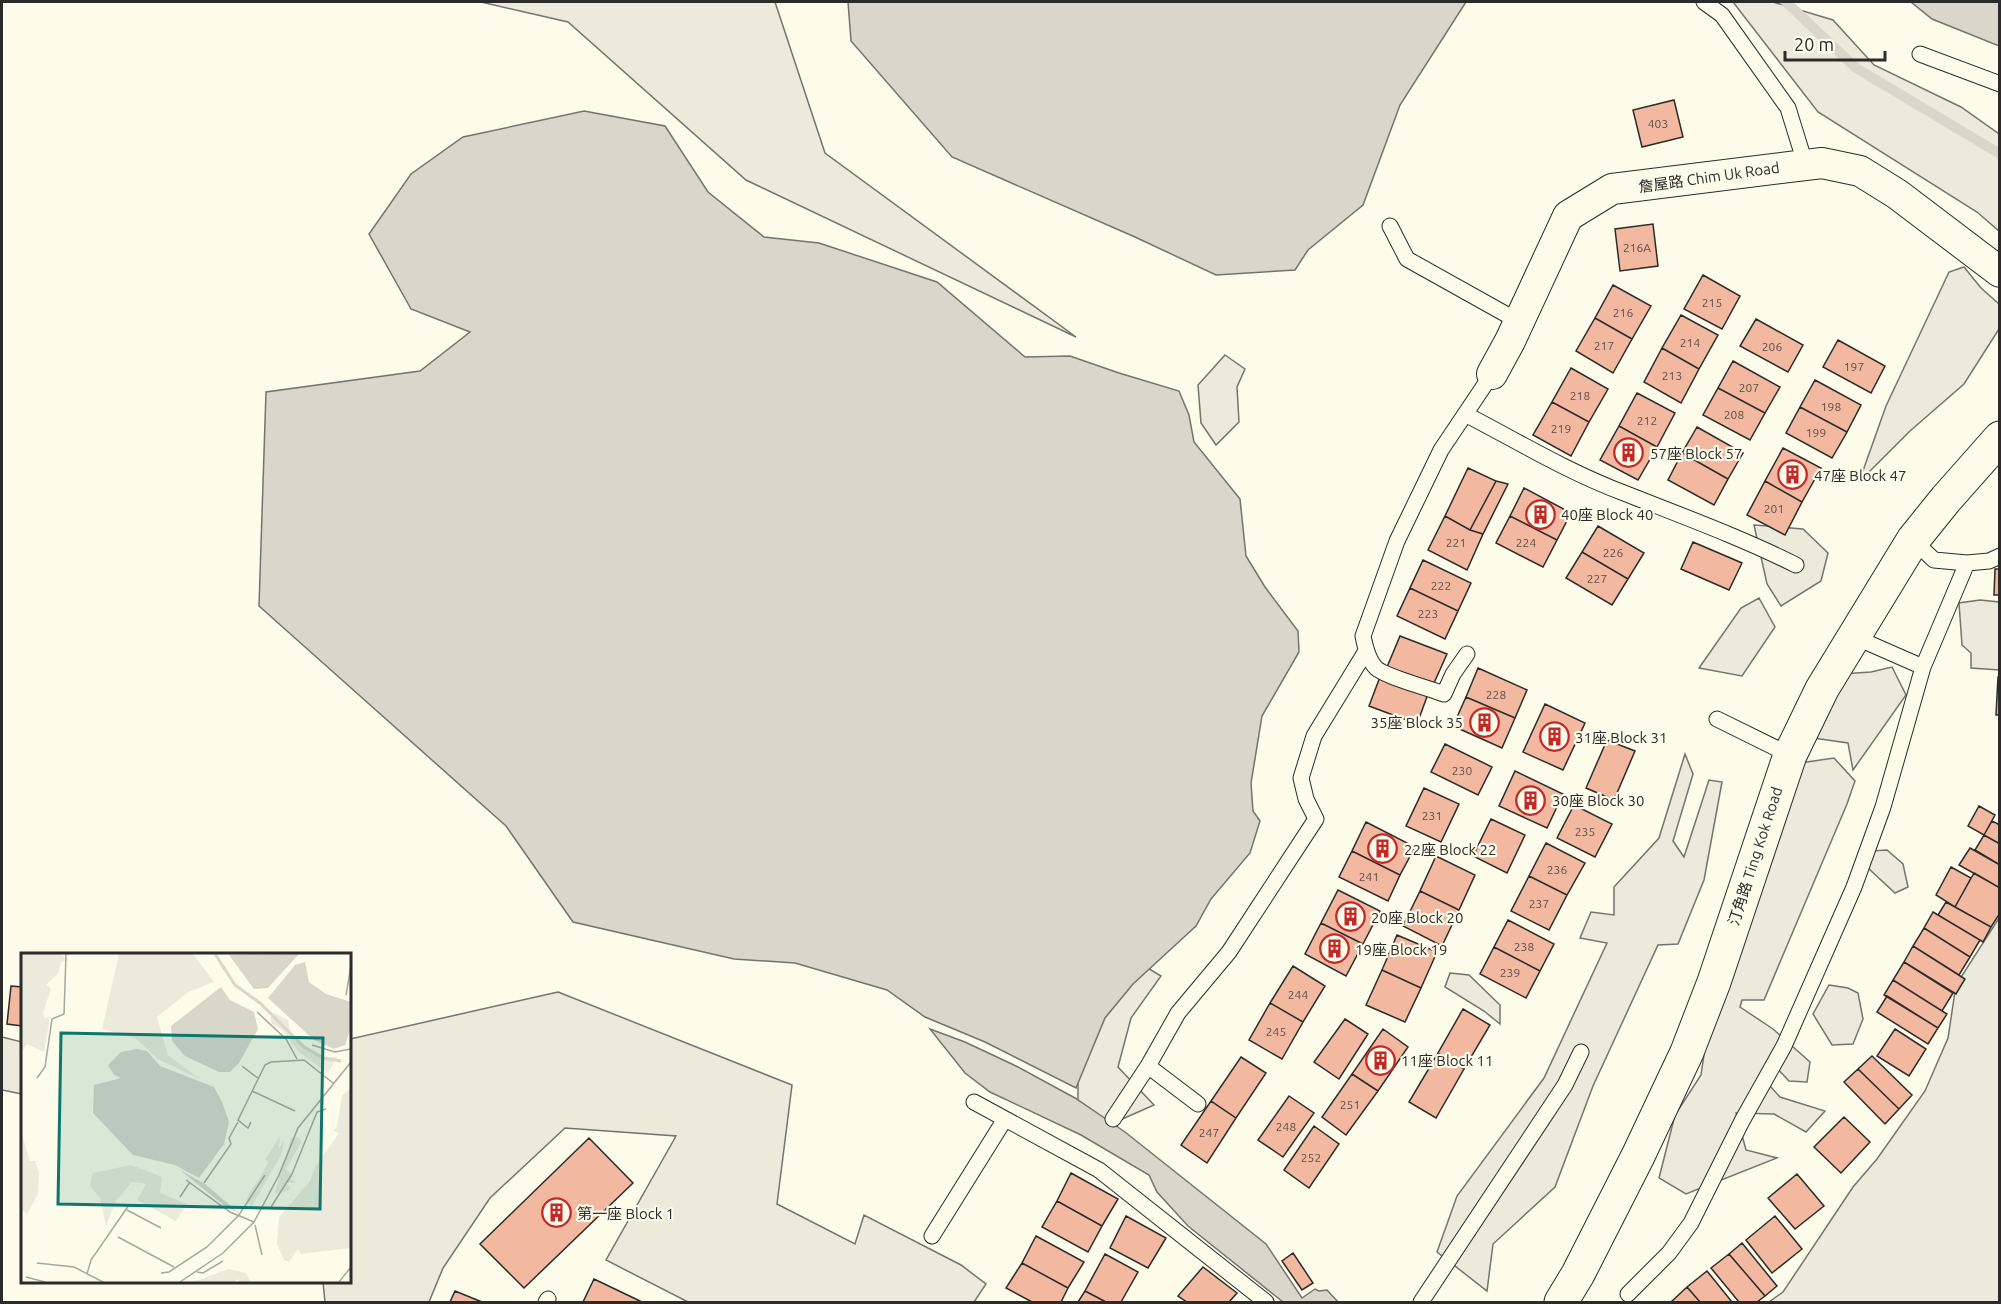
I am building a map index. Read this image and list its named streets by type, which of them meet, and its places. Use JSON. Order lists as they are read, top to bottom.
{
  "streets": {
    "main road": ["汀角路 Ting Kok Road"],
    "street": ["詹屋路 Chim Uk Road"]
  },
  "places": {
    "building": [
      "57座 Block 57",
      "47座 Block 47",
      "40座 Block 40",
      "35座 Block 35",
      "31座 Block 31",
      "30座 Block 30",
      "22座 Block 22",
      "20座 Block 20",
      "19座 Block 19",
      "11座 Block 11",
      "第一座 Block 1"
    ]
  },
  "house_numbers": [
    "403",
    "216A",
    "215",
    "216",
    "214",
    "217",
    "206",
    "197",
    "213",
    "207",
    "218",
    "198",
    "208",
    "212",
    "219",
    "199",
    "201",
    "221",
    "224",
    "226",
    "227",
    "222",
    "223",
    "228",
    "230",
    "231",
    "235",
    "236",
    "241",
    "237",
    "238",
    "239",
    "244",
    "245",
    "251",
    "248",
    "247",
    "252"
  ],
  "scale_bar": "20 m"
}
